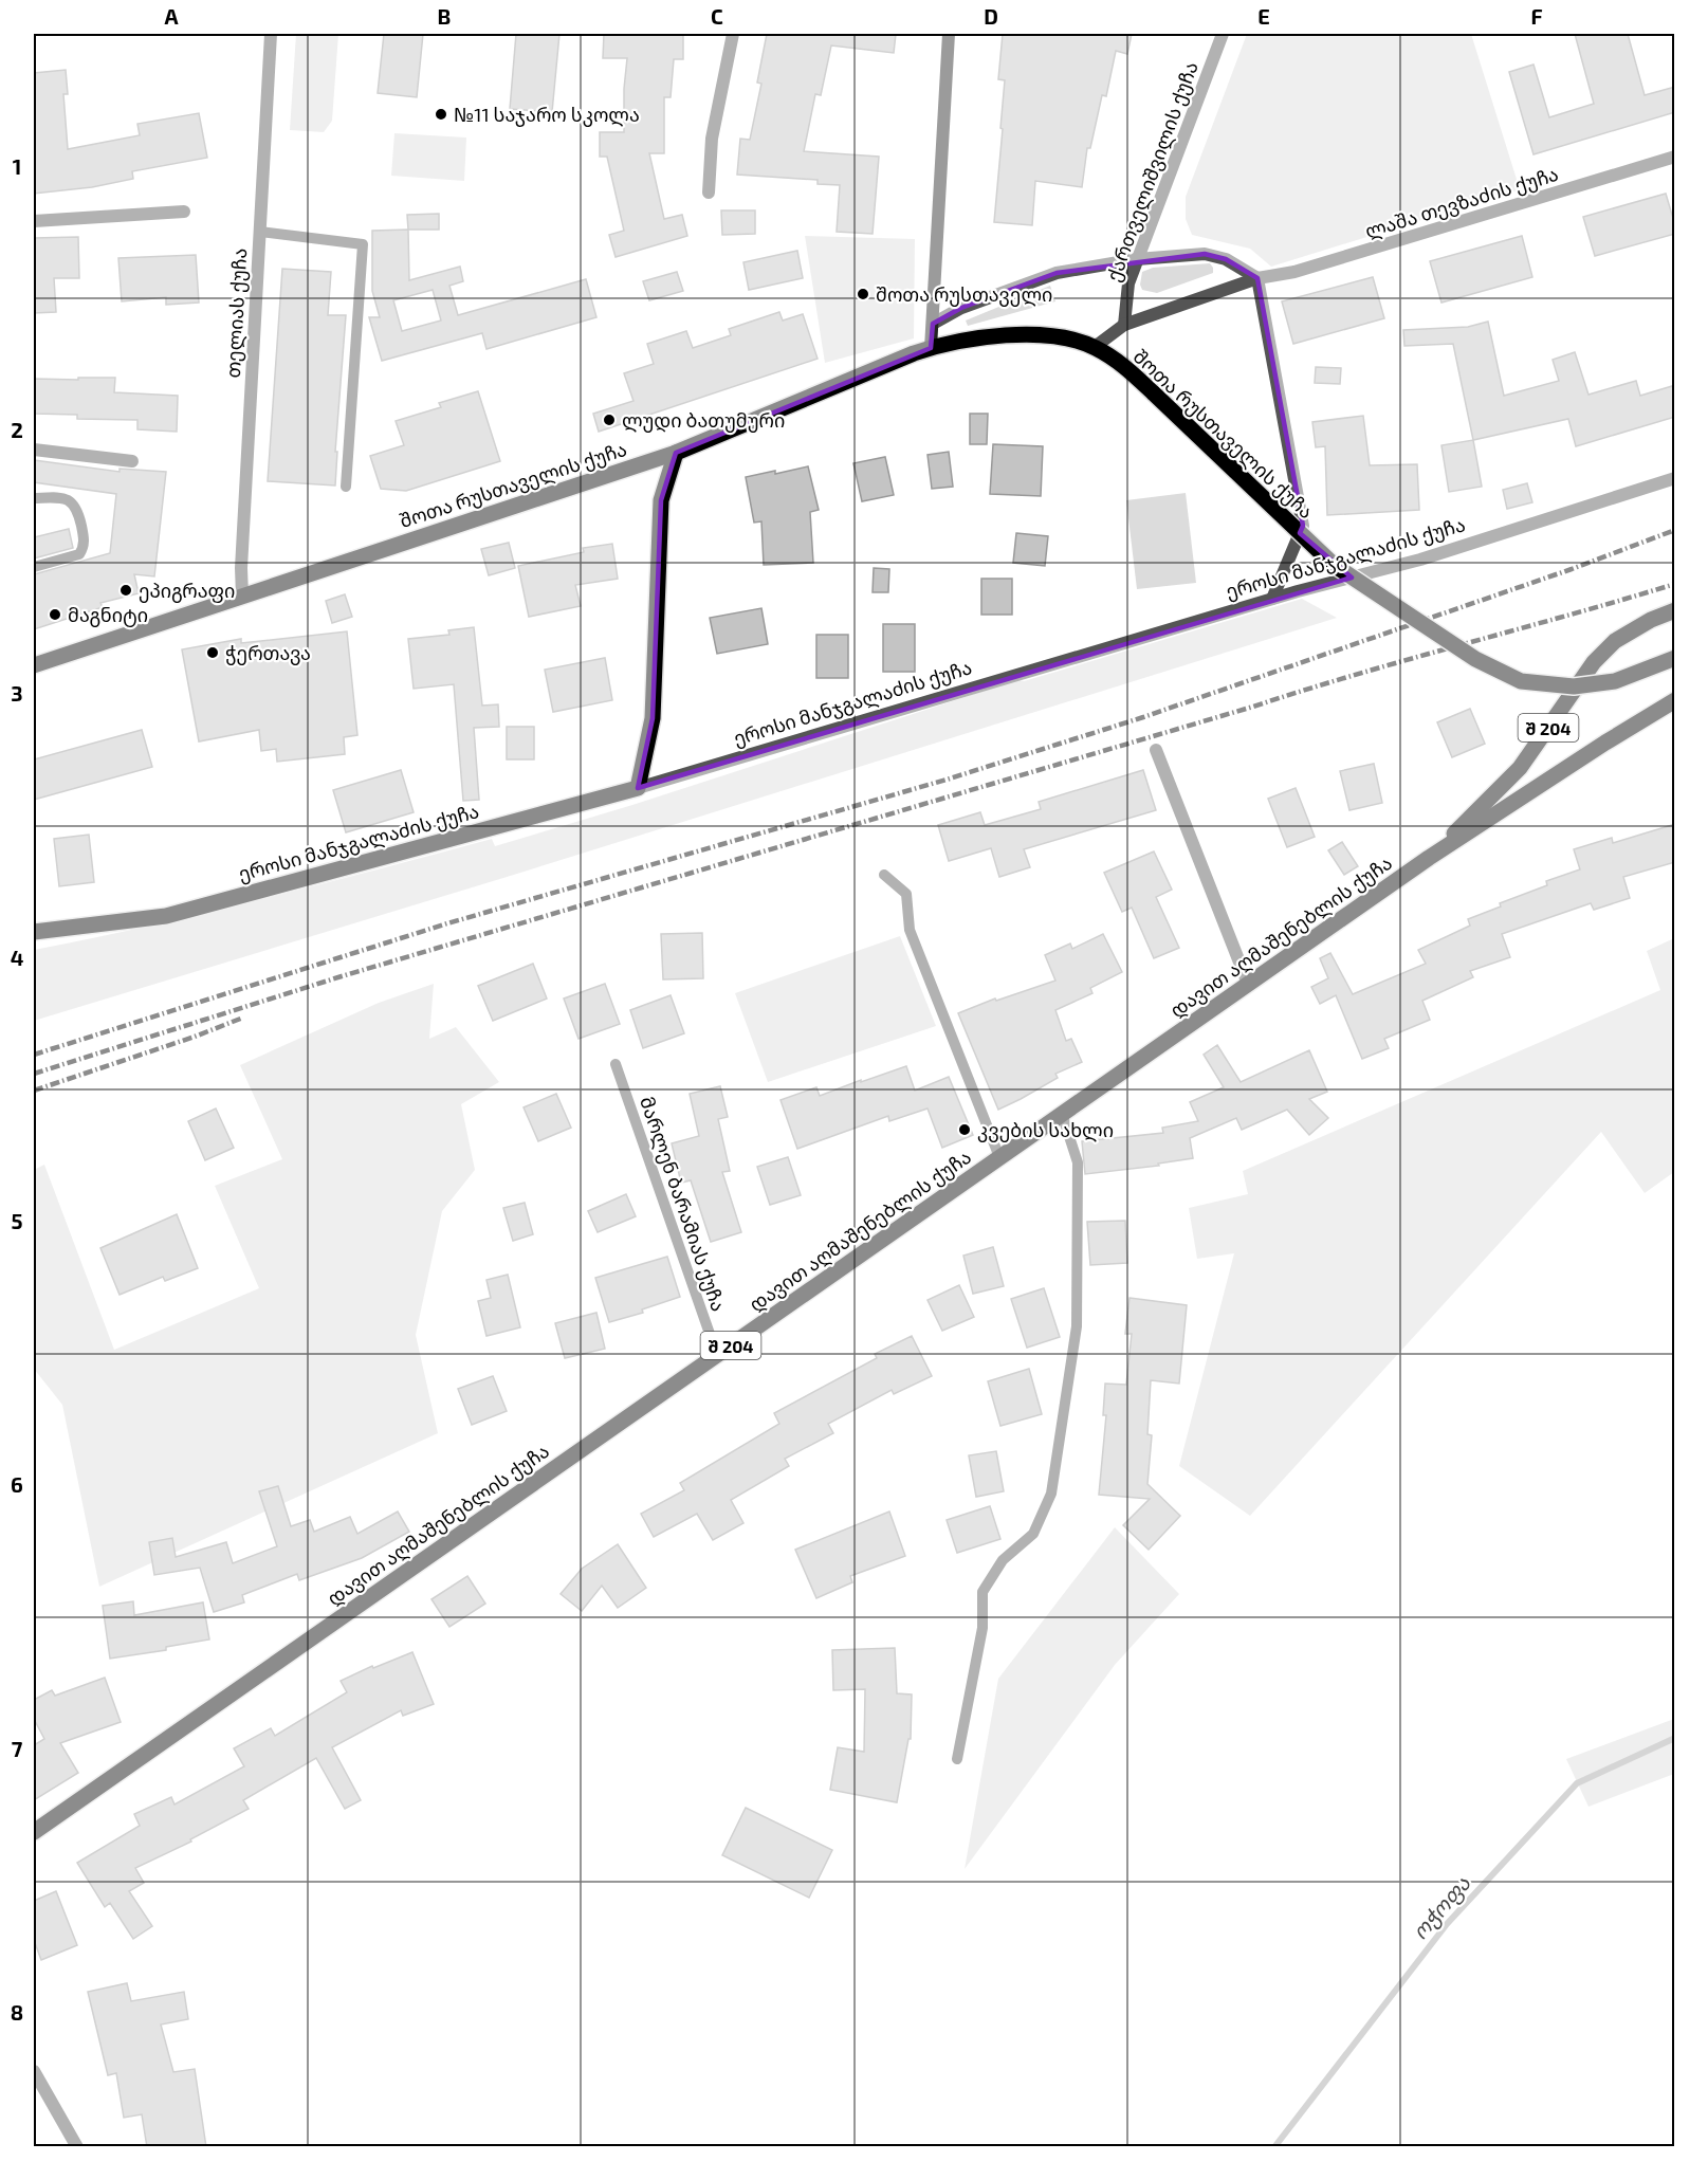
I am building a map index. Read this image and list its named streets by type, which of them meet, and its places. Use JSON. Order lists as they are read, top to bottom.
{
  "streets": {
    "main road": [
      "შოთა რუსთაველის ქუჩა",
      "ეროსი მანჯგალაძის ქუჩა",
      "შ 204",
      "დავით აღმაშენებლის ქუჩა"
    ],
    "street": ["ქართველიშვილის ქუჩა", "ლაშა თევზაძის ქუჩა", "თელიას ქუჩა"],
    "lane": ["მარლენ ბარამიას ქუჩა"]
  },
  "crossings": [
    ["ქართველიშვილის ქუჩა", "ლაშა თევზაძის ქუჩა"],
    ["ლაშა თევზაძის ქუჩა", "შოთა რუსთაველის ქუჩა"],
    ["თელიას ქუჩა", "შოთა რუსთაველის ქუჩა"],
    ["დავით აღმაშენებლის ქუჩა", "მარლენ ბარამიას ქუჩა"]
  ],
  "water": ["ოჭოფა"],
  "places": [
    "№11 საჯარო სკოლა",
    "შოთა რუსთაველი",
    "ლუდი ბათუმური",
    "ეპიგრაფი",
    "მაგნიტი",
    "ჭერთავა",
    "კვების სახლი"
  ],
  "grid": {
    "columns": [
      "A",
      "B",
      "C",
      "D",
      "E",
      "F"
    ],
    "rows": [
      "1",
      "2",
      "3",
      "4",
      "5",
      "6",
      "7",
      "8"
    ]
  }
}
